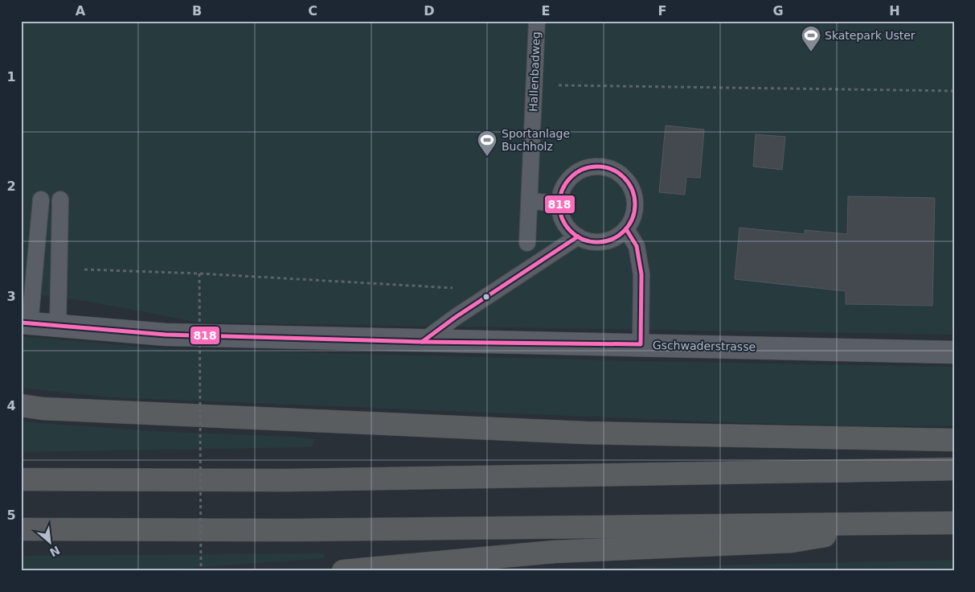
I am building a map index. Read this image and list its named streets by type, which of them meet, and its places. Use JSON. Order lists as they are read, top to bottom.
{
  "streets": {
    "street": ["Gschwaderstrasse"],
    "lane": ["Hallenbadweg"]
  },
  "places": {
    "sports": ["Skatepark Uster", "Sportanlage Buchholz"]
  },
  "lines": ["transit line 818"],
  "north": "bottom right",
  "grid": {
    "columns": [
      "A",
      "B",
      "C",
      "D",
      "E",
      "F",
      "G",
      "H"
    ],
    "rows": [
      "1",
      "2",
      "3",
      "4",
      "5"
    ]
  }
}
